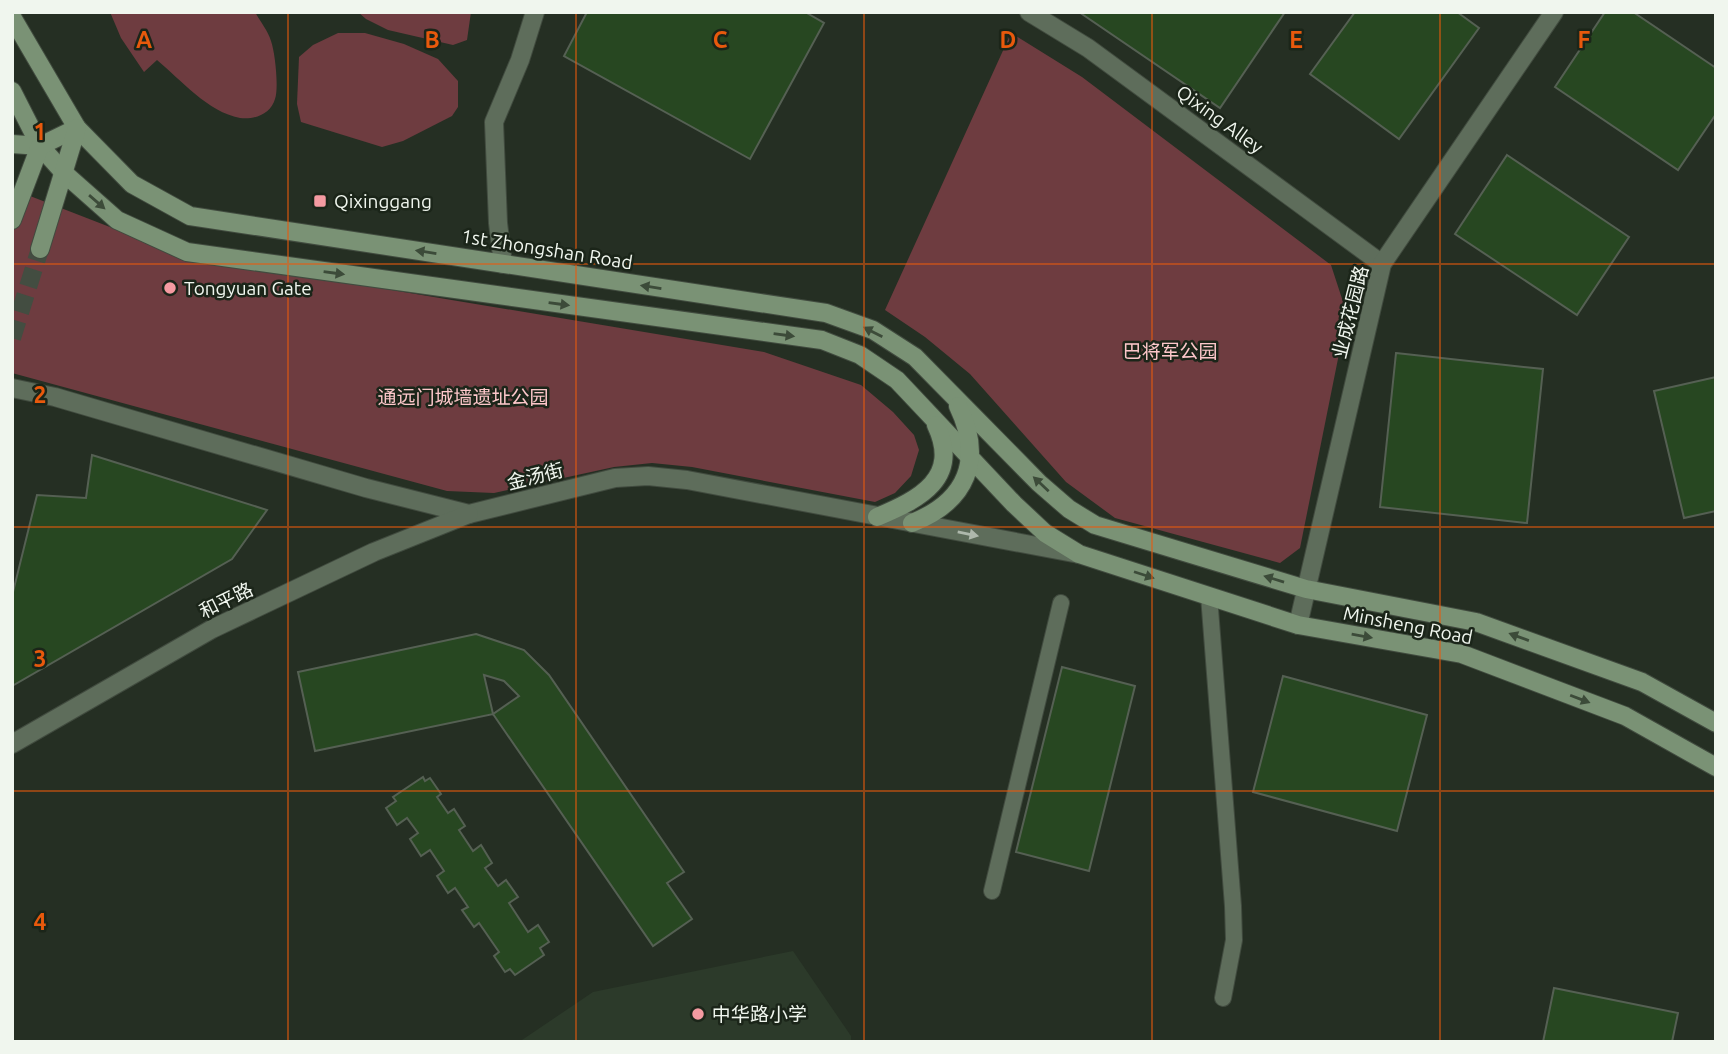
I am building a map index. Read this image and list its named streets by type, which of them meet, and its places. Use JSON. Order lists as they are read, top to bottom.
{
  "streets": {
    "main road": ["1st Zhongshan Road", "Minsheng Road"],
    "street": [
      "Qixing Alley",
      "业成花园路",
      "金汤街",
      "和平路"
    ]
  },
  "crossings": [
    ["Qixing Alley", "业成花园路"],
    ["1st Zhongshan Road", "Minsheng Road"],
    ["业成花园路", "Minsheng Road"],
    ["金汤街", "和平路"],
    ["金汤街", "Minsheng Road"]
  ],
  "parks": ["巴将军公园", "通远门城墙遗址公园"],
  "places": {
    "transit": ["Qixinggang"],
    "other": ["Tongyuan Gate", "中华路小学"]
  },
  "grid": {
    "columns": [
      "A",
      "B",
      "C",
      "D",
      "E",
      "F"
    ],
    "rows": [
      "1",
      "2",
      "3",
      "4"
    ]
  }
}
